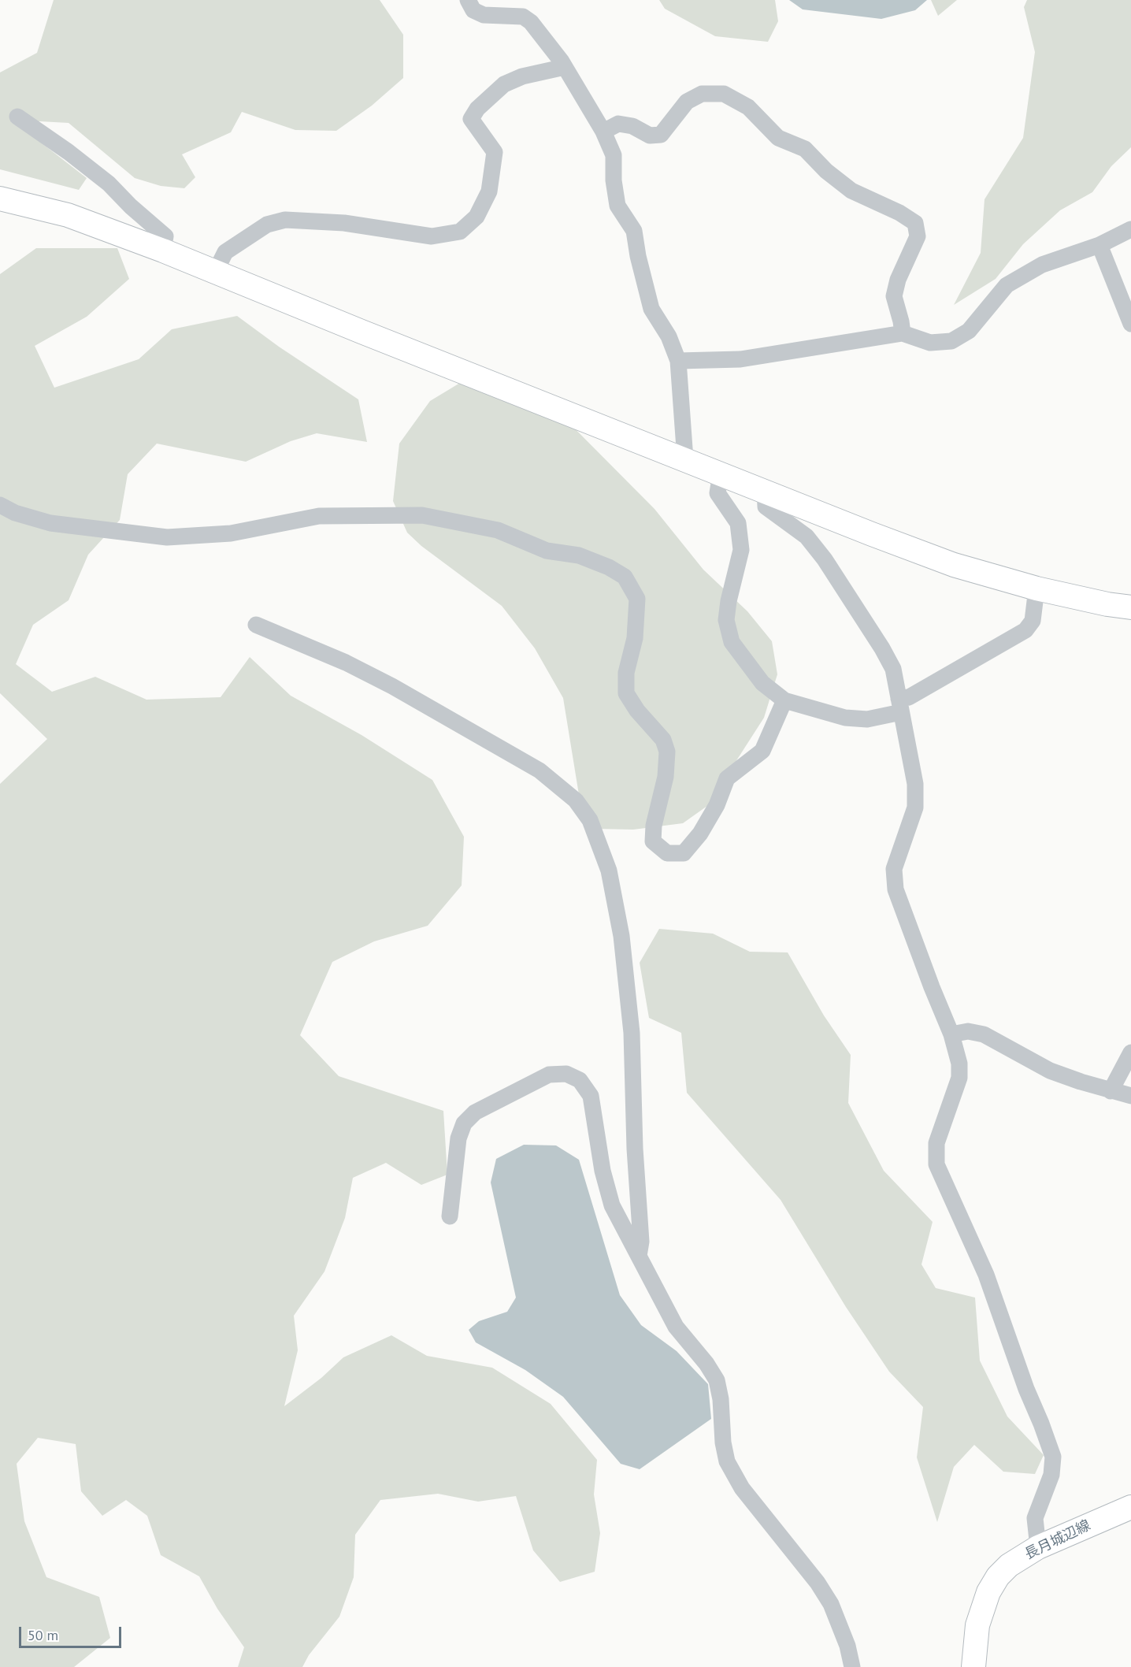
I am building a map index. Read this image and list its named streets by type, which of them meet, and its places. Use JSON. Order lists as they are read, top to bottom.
{
  "streets": {
    "street": ["長月城辺線"]
  },
  "scale_bar": "50 m"
}
